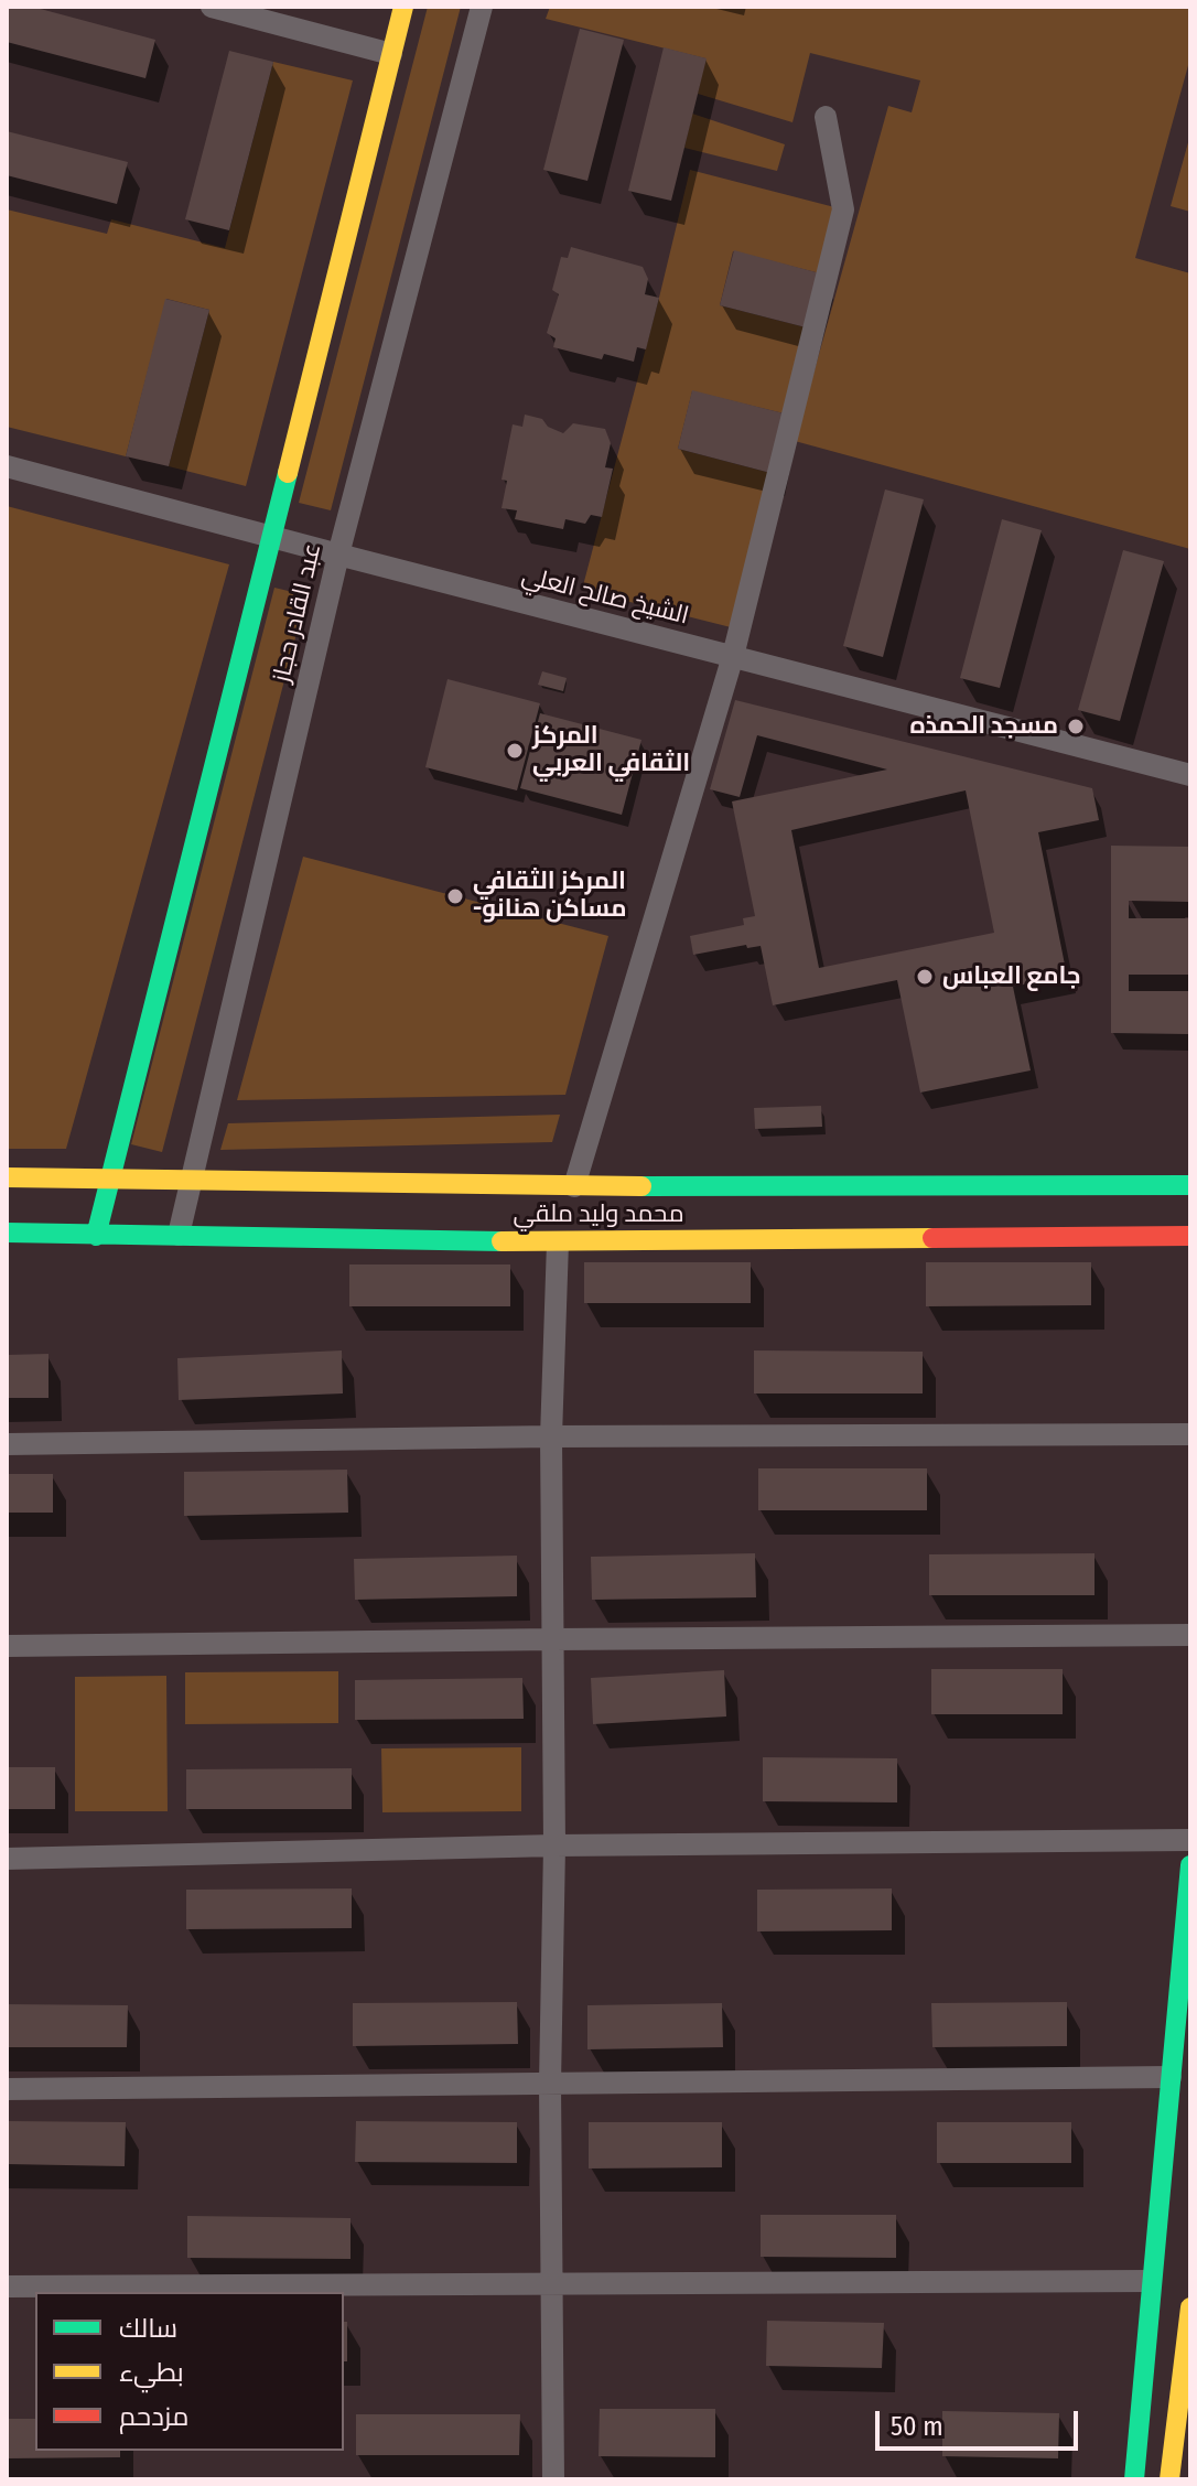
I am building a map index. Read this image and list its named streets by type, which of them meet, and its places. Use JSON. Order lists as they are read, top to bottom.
{
  "streets": {
    "street": ["الشيخ صالح العلي", "عبد القادر حجاز", "محمد وليد ملقي"]
  },
  "crossings": [
    ["الشيخ صالح العلي", "عبد القادر حجاز"],
    ["عبد القادر حجاز", "محمد وليد ملقي"]
  ],
  "places": [
    "مسجد الحمذه",
    "المركز الثقافي العربي",
    "المركز الثقافي -مساكن هنانو",
    "جامع العباس"
  ],
  "legend": ["سالك", "بطيء", "مزدحم"],
  "scale_bar": "50 m"
}
